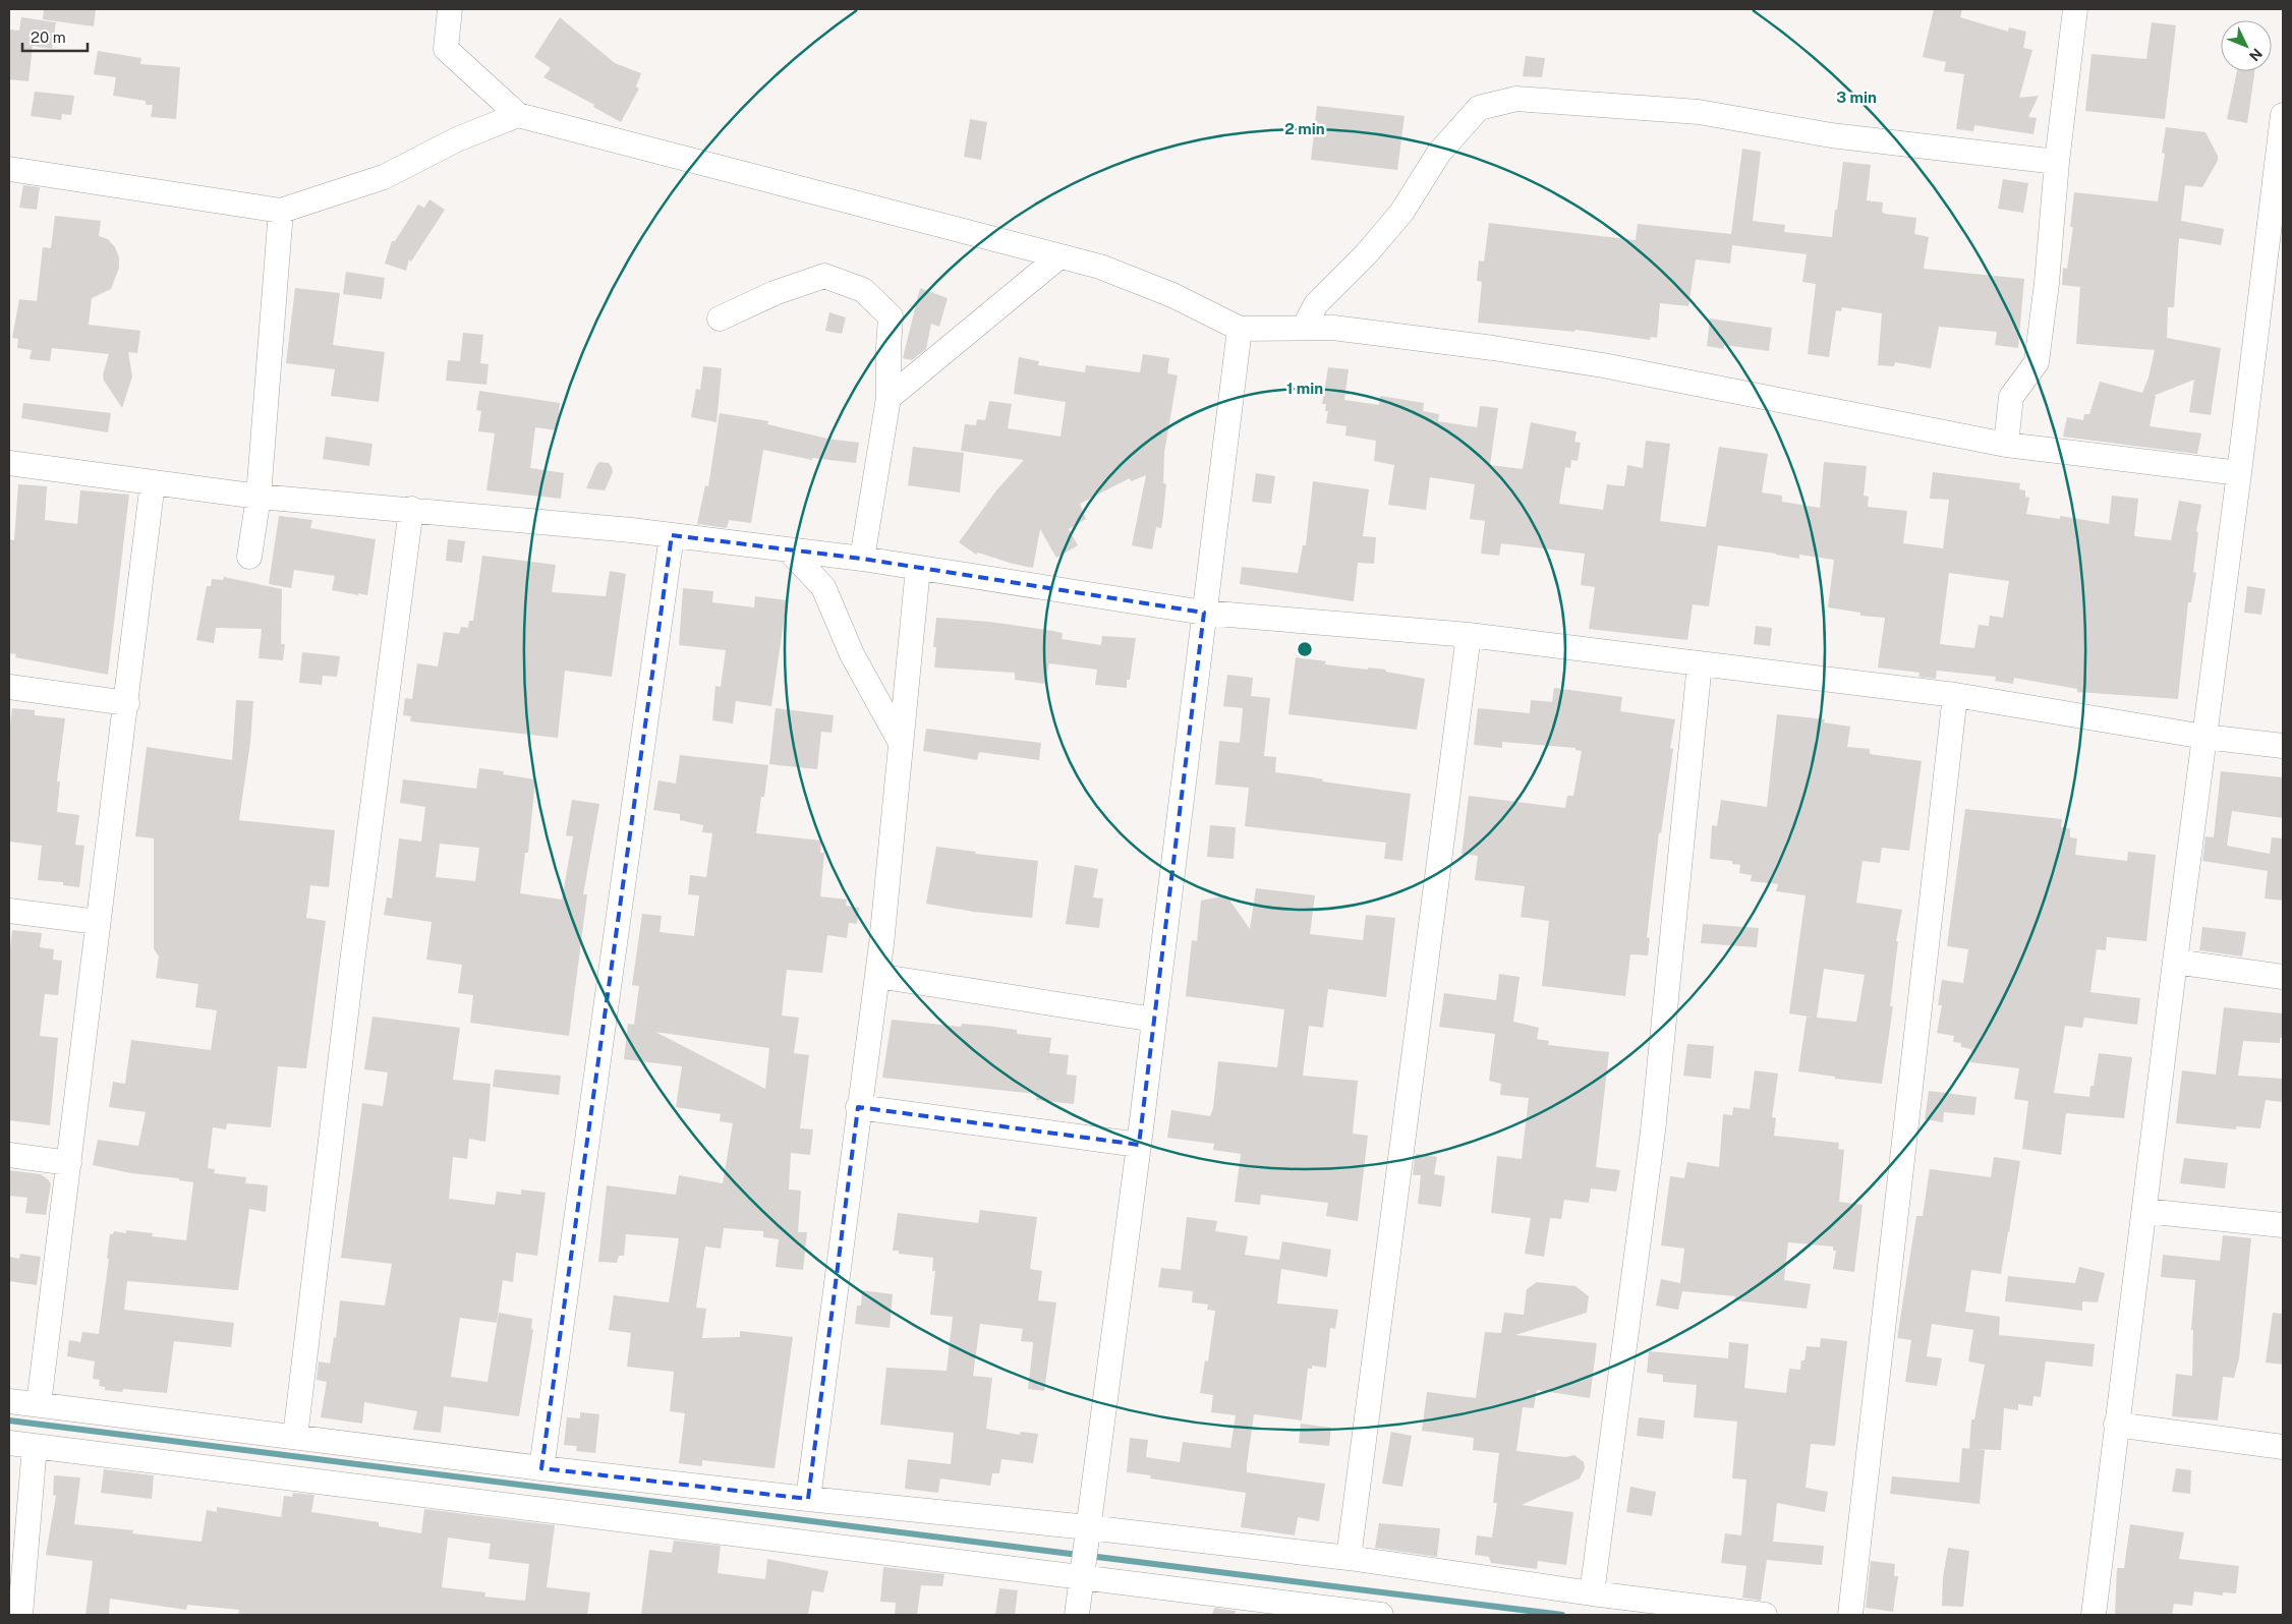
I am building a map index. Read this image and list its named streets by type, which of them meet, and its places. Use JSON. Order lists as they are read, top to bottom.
{
  "scale_bar": "20 m",
  "north": "bottom right",
  "rings": ["3 min", "2 min", "1 min"]
}
